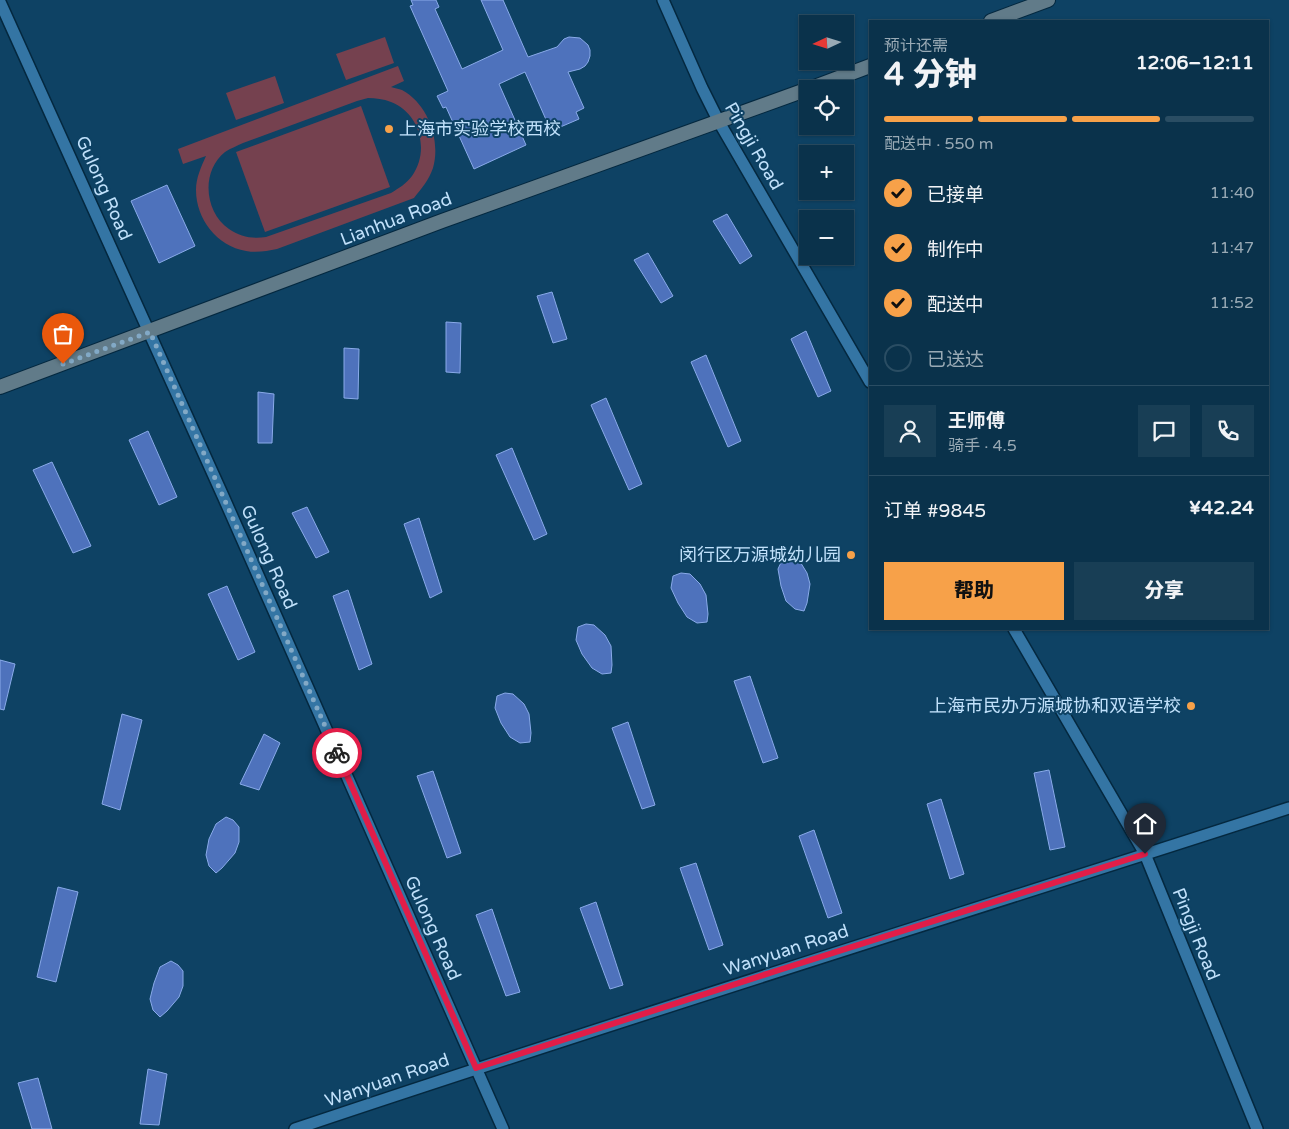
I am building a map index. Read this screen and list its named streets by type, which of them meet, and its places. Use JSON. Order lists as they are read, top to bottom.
{
  "streets": {
    "main road": ["Lianhua Road"],
    "street": ["Pingji Road", "Gulong Road", "Wanyuan Road"]
  },
  "crossings": [
    ["Pingji Road", "Lianhua Road"],
    ["Pingji Road", "Wanyuan Road"],
    ["Gulong Road", "Lianhua Road"],
    ["Gulong Road", "Wanyuan Road"]
  ],
  "places": ["上海市实验学校西校", "闵行区万源城幼儿园", "上海市民办万源城协和双语学校"],
  "north": "left",
  "page": {
    "map_buttons": ["+", "−"],
    "heading": ["4 分钟", "预计还需", "12:06–12:11"],
    "panel": [
      "王师傅",
      "骑手 · 4.5",
      "订单 #9845",
      "¥42.24"
    ],
    "bar": "配送中 · 550 m",
    "list": [
      ["已接单", "11:40"],
      ["制作中", "11:47"],
      ["配送中", "11:52"],
      "已送达"
    ],
    "buttons": ["帮助", "分享"]
  }
}
